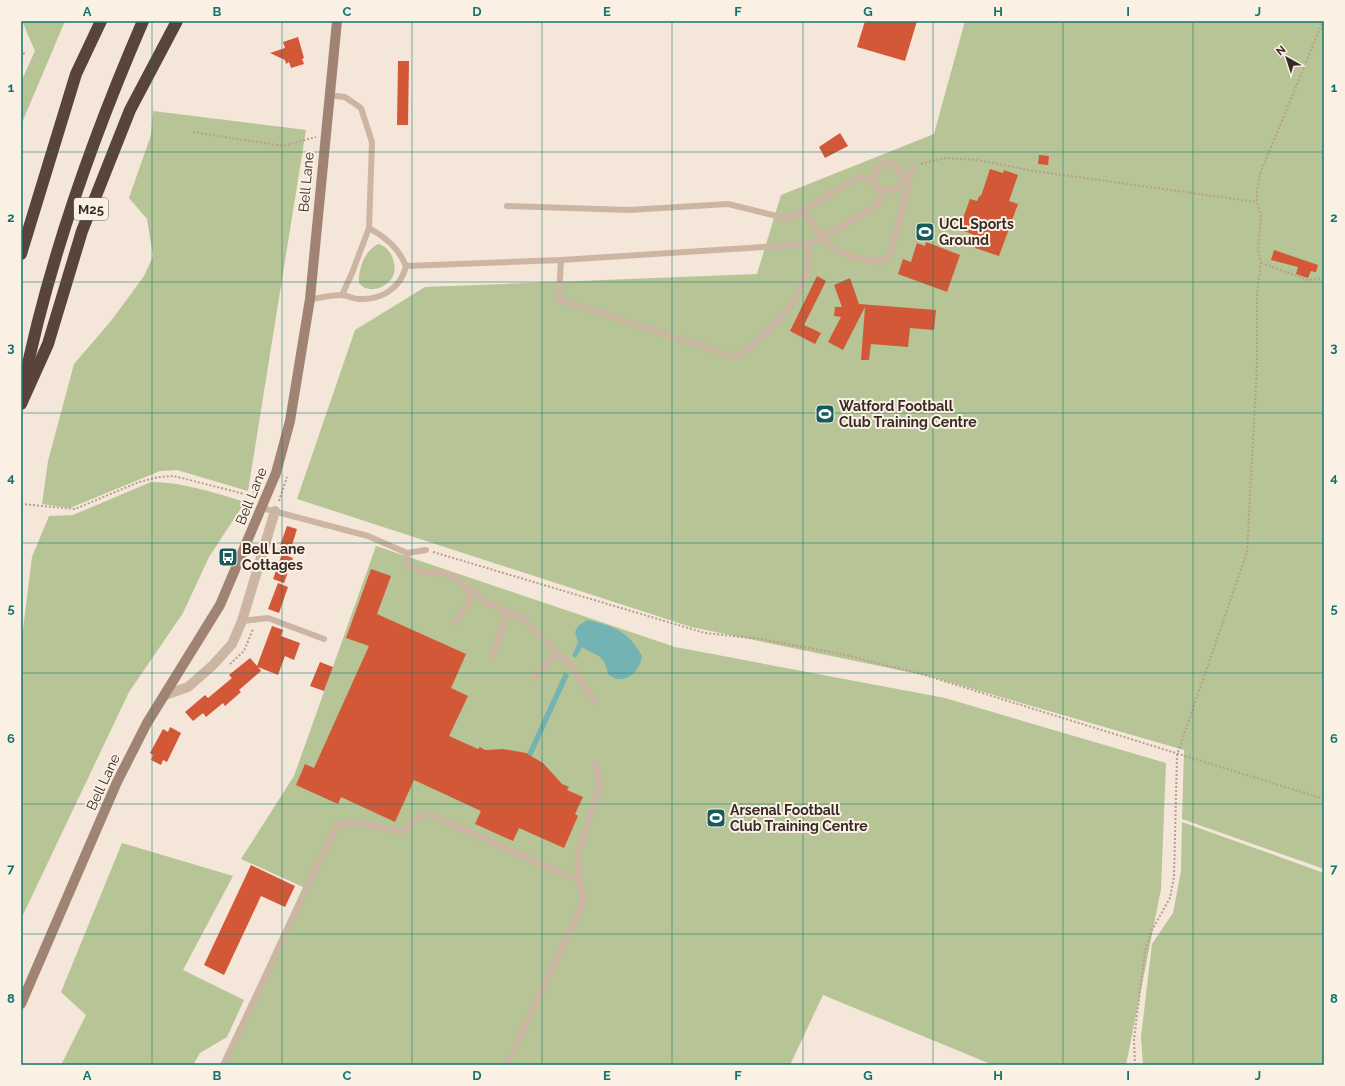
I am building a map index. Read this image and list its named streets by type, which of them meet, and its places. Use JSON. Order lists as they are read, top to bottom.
{
  "streets": {
    "highway": ["M25"],
    "main road": ["Bell Lane"]
  },
  "places": {
    "sports": ["UCL Sports Ground", "Watford Football Club Training Centre", "Arsenal Football Club Training Centre"],
    "bus stop": ["Bell Lane Cottages"]
  },
  "north": "top left",
  "grid": {
    "columns": [
      "A",
      "B",
      "C",
      "D",
      "E",
      "F",
      "G",
      "H",
      "I",
      "J"
    ],
    "rows": [
      "1",
      "2",
      "3",
      "4",
      "5",
      "6",
      "7",
      "8"
    ]
  }
}
